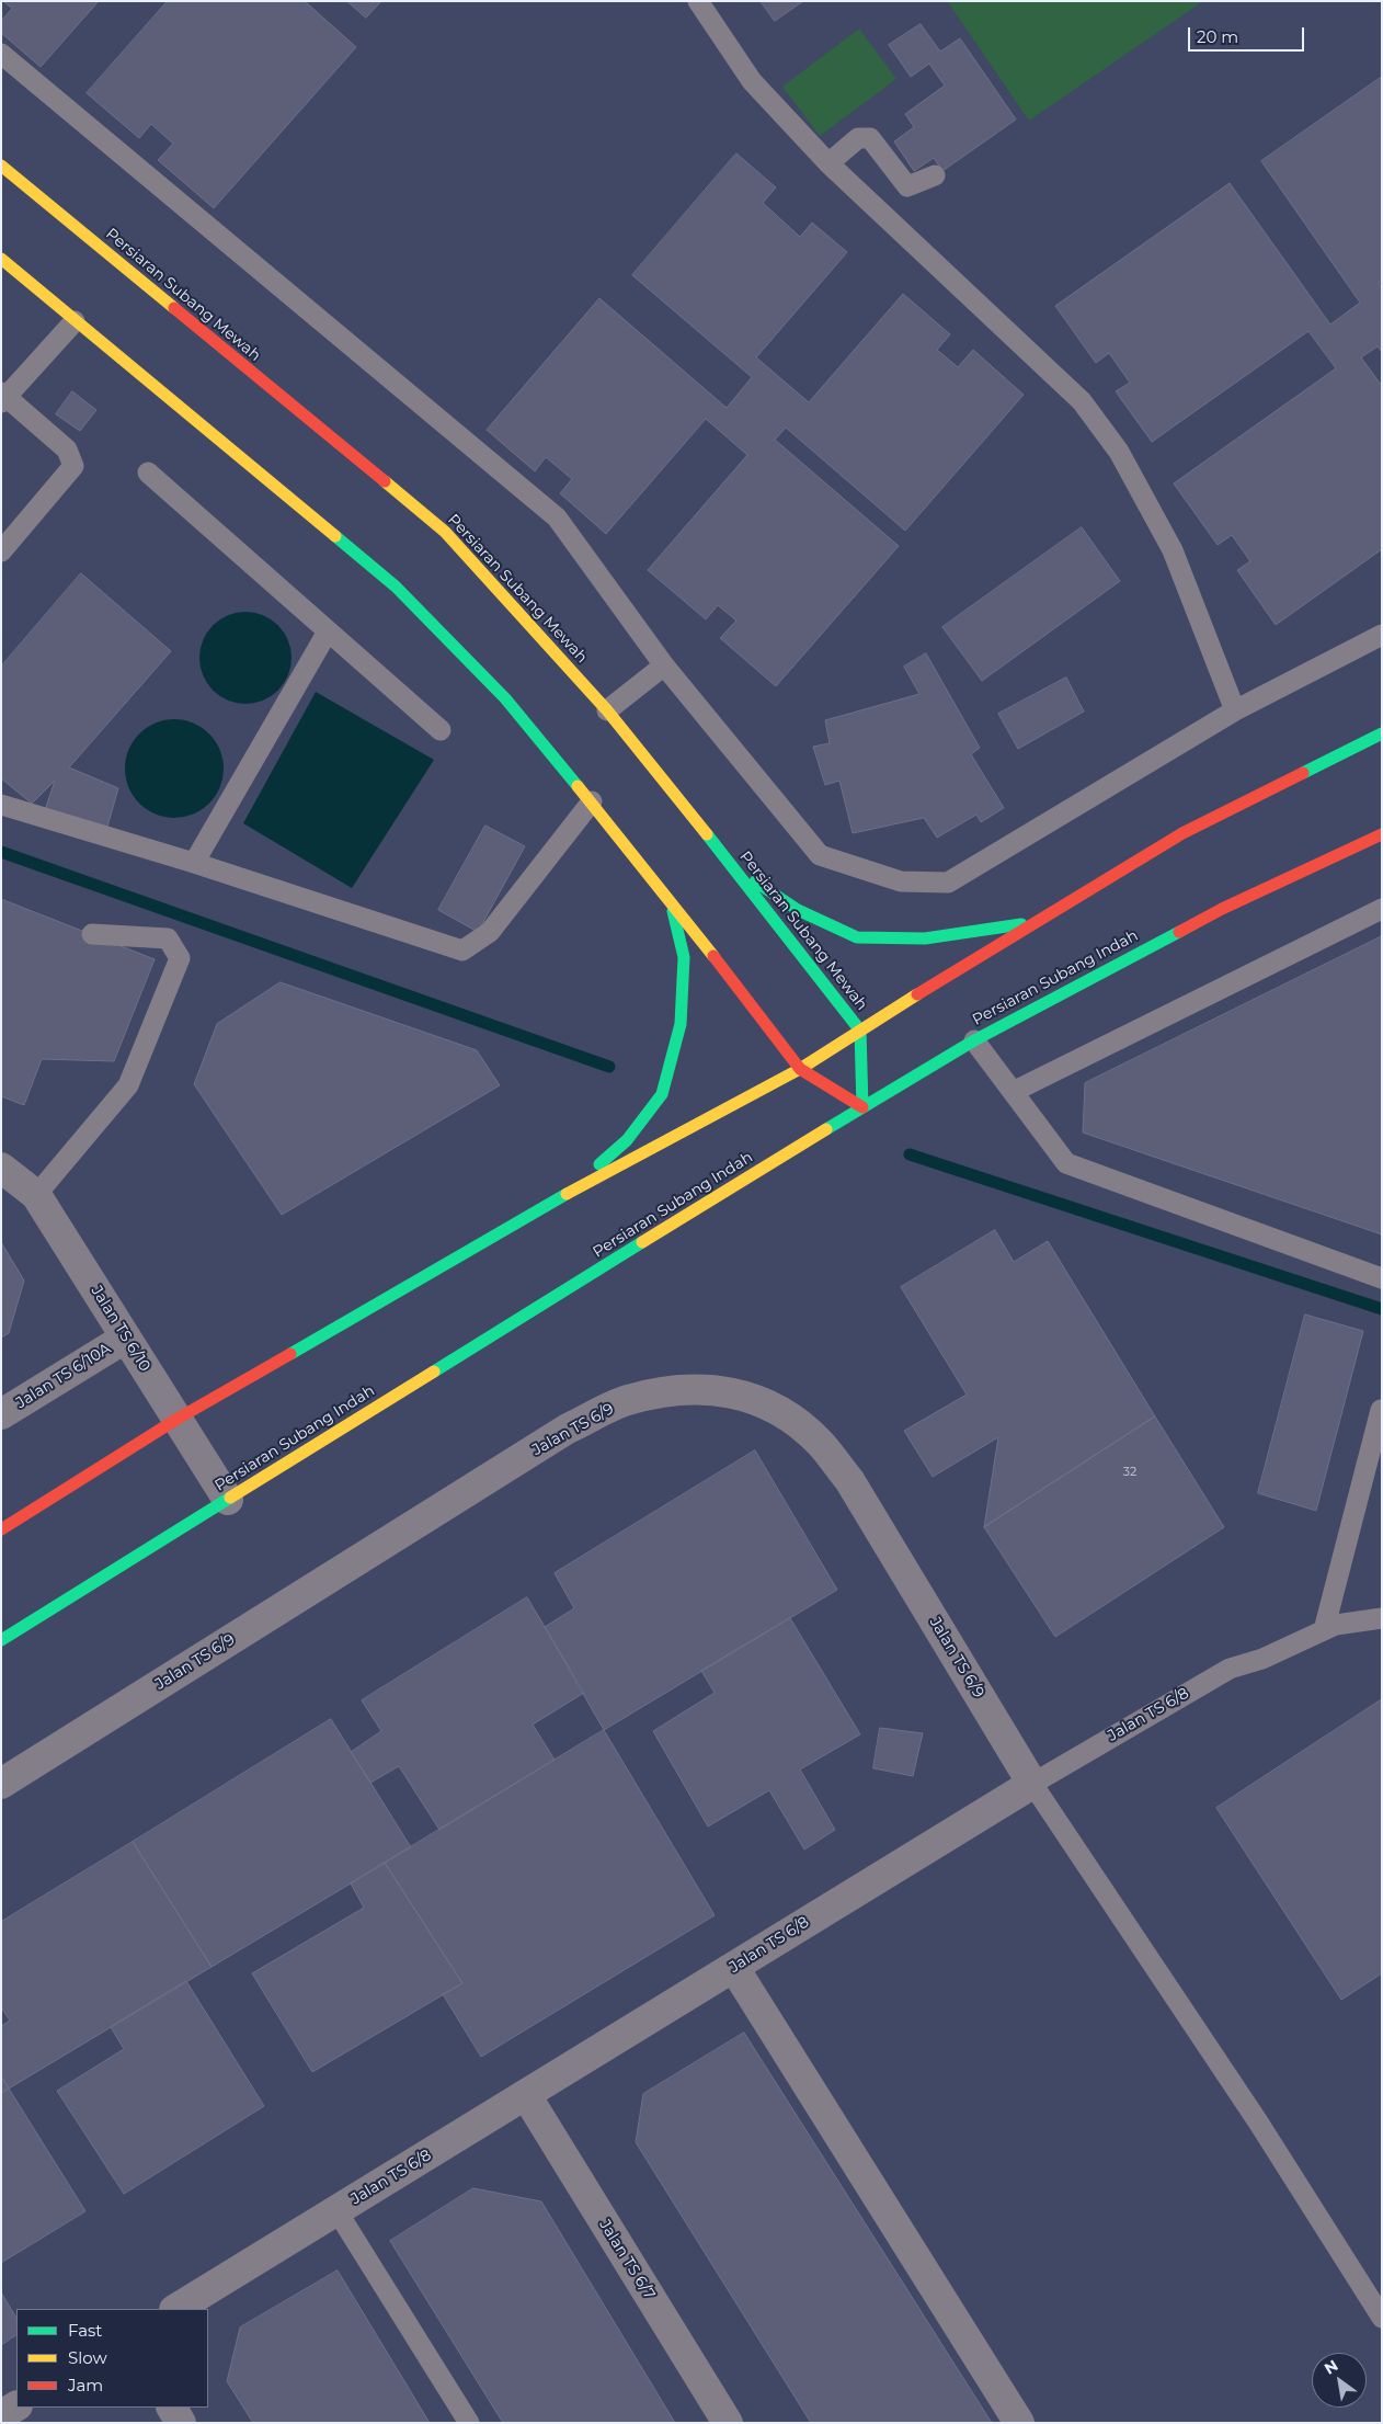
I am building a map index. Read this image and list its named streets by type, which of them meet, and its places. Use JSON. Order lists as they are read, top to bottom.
{
  "streets": {
    "main road": ["Persiaran Subang Mewah", "Persiaran Subang Indah"],
    "street": [
      "Jalan TS 6/10",
      "Jalan TS 6/10A",
      "Jalan TS 6/9",
      "Jalan TS 6/8",
      "Jalan TS 6/7"
    ]
  },
  "crossings": [
    ["Persiaran Subang Mewah", "Persiaran Subang Indah"],
    ["Persiaran Subang Indah", "Jalan TS 6/10"],
    ["Jalan TS 6/10", "Jalan TS 6/10A"],
    ["Jalan TS 6/9", "Jalan TS 6/8"],
    ["Jalan TS 6/8", "Jalan TS 6/7"]
  ],
  "house_numbers": ["32"],
  "legend": ["Fast", "Slow", "Jam"],
  "scale_bar": "20 m",
  "north": "top left"
}
